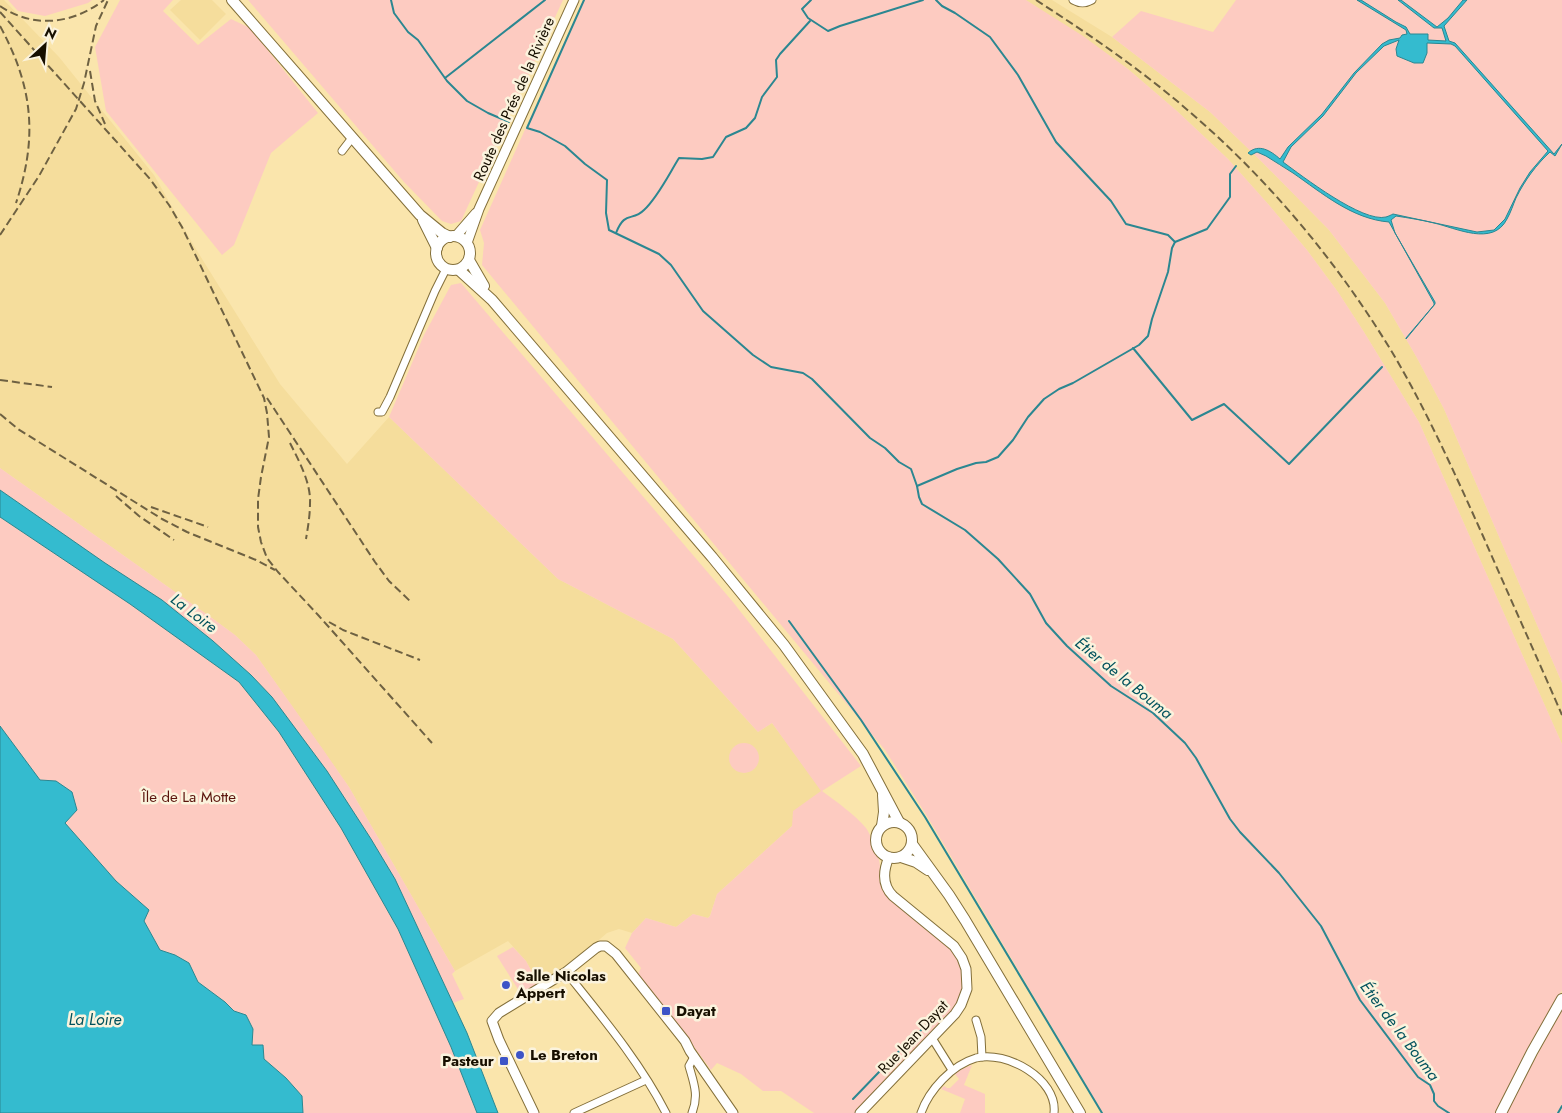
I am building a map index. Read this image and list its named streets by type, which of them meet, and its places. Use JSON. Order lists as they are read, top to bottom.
{
  "streets": {
    "street": ["Route des Prés de la Rivière", "Rue Jean Dayat"]
  },
  "water": ["La Loire", "Étier de la Bouma"],
  "parks": ["Île de La Motte"],
  "places": {
    "other": ["Salle Nicolas Appert", "Le Breton"],
    "transit": ["Dayat", "Pasteur"]
  },
  "north": "top right"
}
